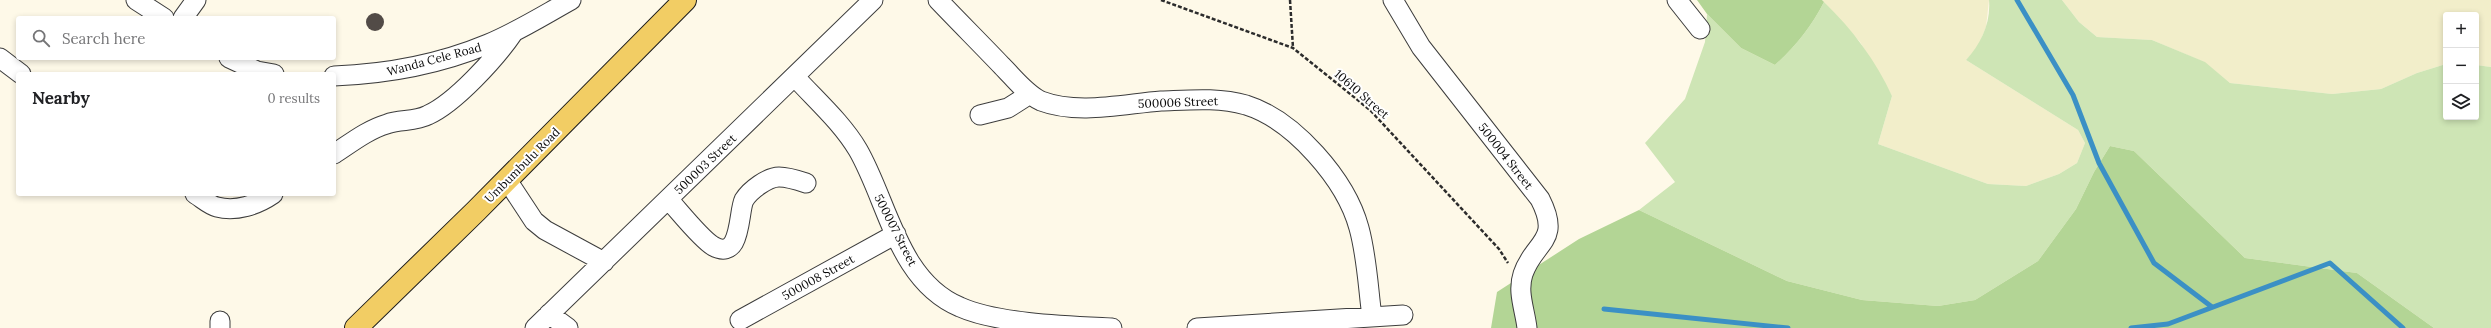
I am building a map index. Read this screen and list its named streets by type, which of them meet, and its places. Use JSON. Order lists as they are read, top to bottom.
{
  "streets": {
    "main road": ["Umbumbulu Road"],
    "street": [
      "Wanda Cele Road",
      "500006 Street",
      "500004 Street",
      "500003 Street",
      "500007 Street",
      "500008 Street"
    ],
    "path": ["10610 Street"]
  },
  "crossings": [
    ["10610 Street", "500004 Street"],
    ["500003 Street", "500007 Street"],
    ["500007 Street", "500008 Street"]
  ],
  "page": {
    "map_buttons": ["+", "−"],
    "search": "Search here",
    "heading": ["Nearby", "0 results"]
  }
}
